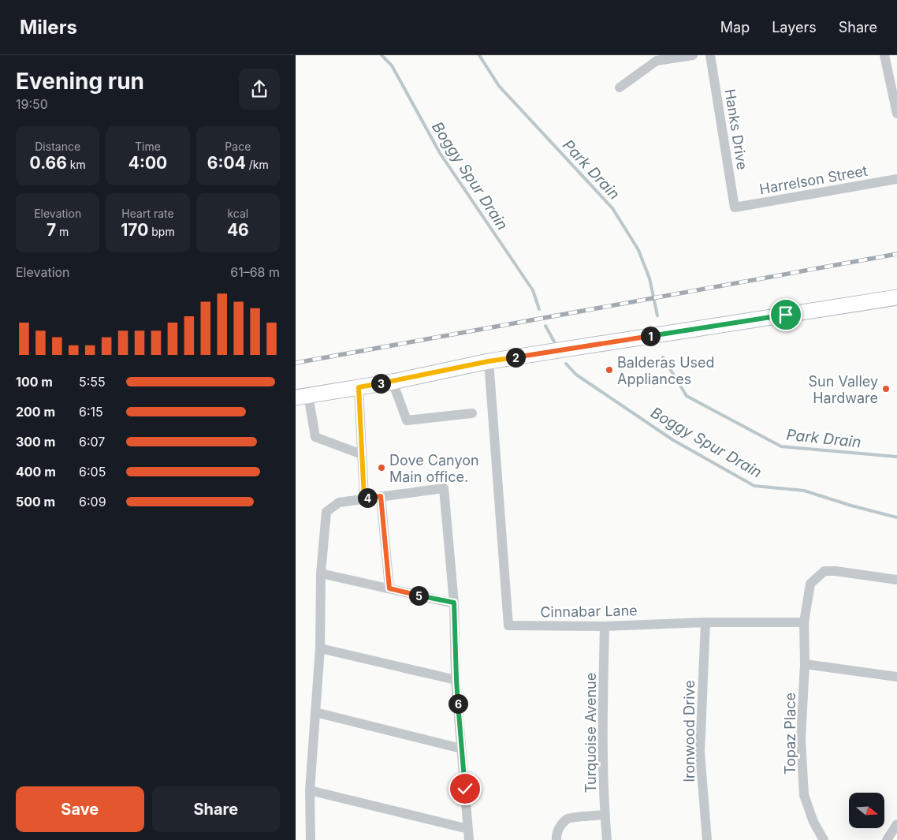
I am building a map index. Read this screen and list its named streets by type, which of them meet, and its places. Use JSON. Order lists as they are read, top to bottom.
{
  "streets": {
    "street": [
      "Hanks Drive",
      "Harrelson Street",
      "Cinnabar Lane",
      "Ironwood Drive",
      "Turquoise Avenue",
      "Topaz Place"
    ]
  },
  "crossings": [
    ["Hanks Drive", "Harrelson Street"],
    ["Cinnabar Lane", "Ironwood Drive"],
    ["Cinnabar Lane", "Turquoise Avenue"],
    ["Cinnabar Lane", "Topaz Place"]
  ],
  "water": ["Park Drain", "Boggy Spur Drain"],
  "places": ["Balderas Used Appliances", "Sun Valley Hardware", "Dove Canyon Main office."],
  "north": "right",
  "page": {
    "header": "Milers",
    "nav": ["Map", "Layers", "Share"],
    "heading": ["Evening run", "19:50"],
    "stats": [
      ["Distance", "0.66 km"],
      ["Time", "4:00"],
      ["Pace", "6:04 /km"],
      ["Elevation", "7 m"],
      ["Heart rate", "170 bpm"],
      ["kcal", "46"]
    ],
    "chart": ["Elevation", "61–68 m"],
    "pins": [
      "1",
      "2",
      "3",
      "4",
      "5",
      "6"
    ],
    "list": [
      {
        "name": "100 m",
        "note": "5:55"
      },
      {
        "name": "200 m",
        "note": "6:15"
      },
      {
        "name": "300 m",
        "note": "6:07"
      },
      {
        "name": "400 m",
        "note": "6:05"
      },
      {
        "name": "500 m",
        "note": "6:09"
      }
    ],
    "buttons": ["Save", "Share"]
  }
}
